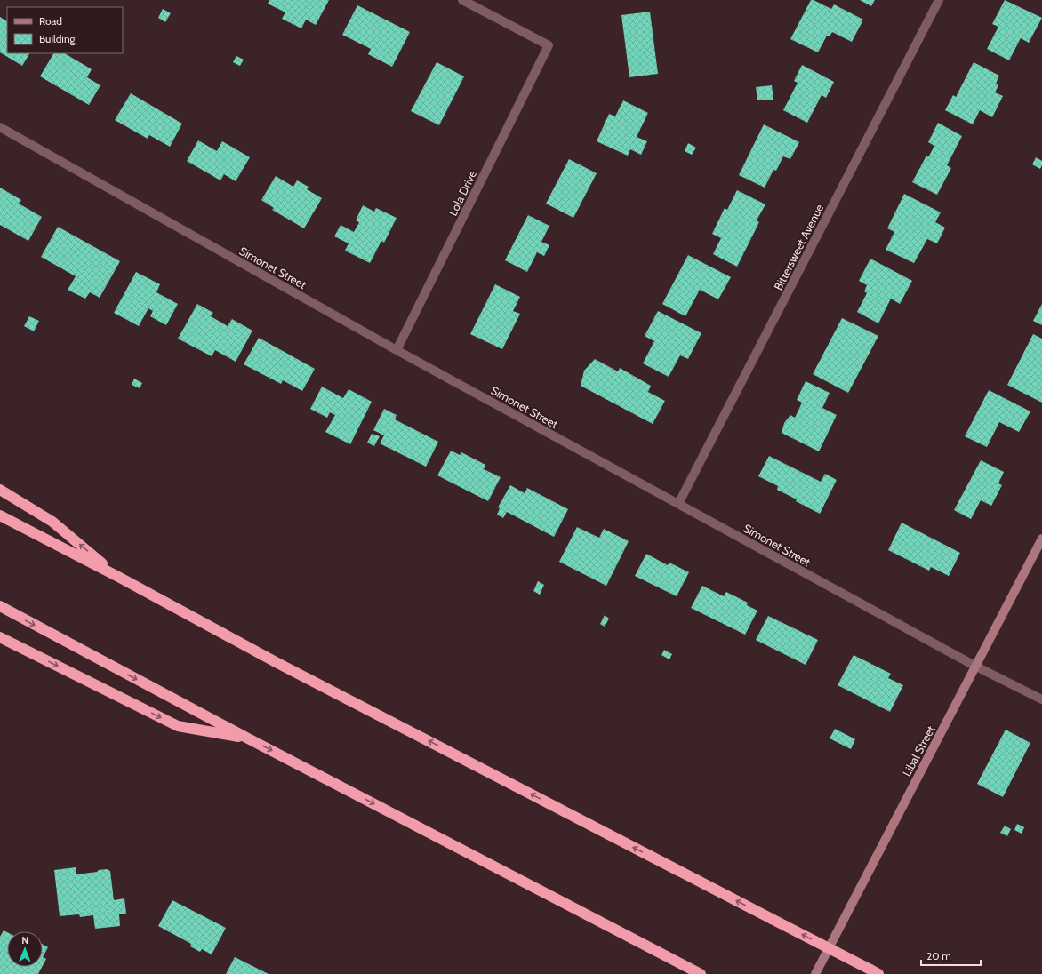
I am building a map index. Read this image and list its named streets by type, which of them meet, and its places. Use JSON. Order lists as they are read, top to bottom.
{
  "streets": {
    "street": [
      "Lola Drive",
      "Bittersweet Avenue",
      "Simonet Street",
      "Libal Street"
    ]
  },
  "crossings": [
    ["Lola Drive", "Simonet Street"],
    ["Bittersweet Avenue", "Simonet Street"],
    ["Simonet Street", "Libal Street"]
  ],
  "legend": ["Road", "Building"],
  "scale_bar": "20 m",
  "north": "top"
}
